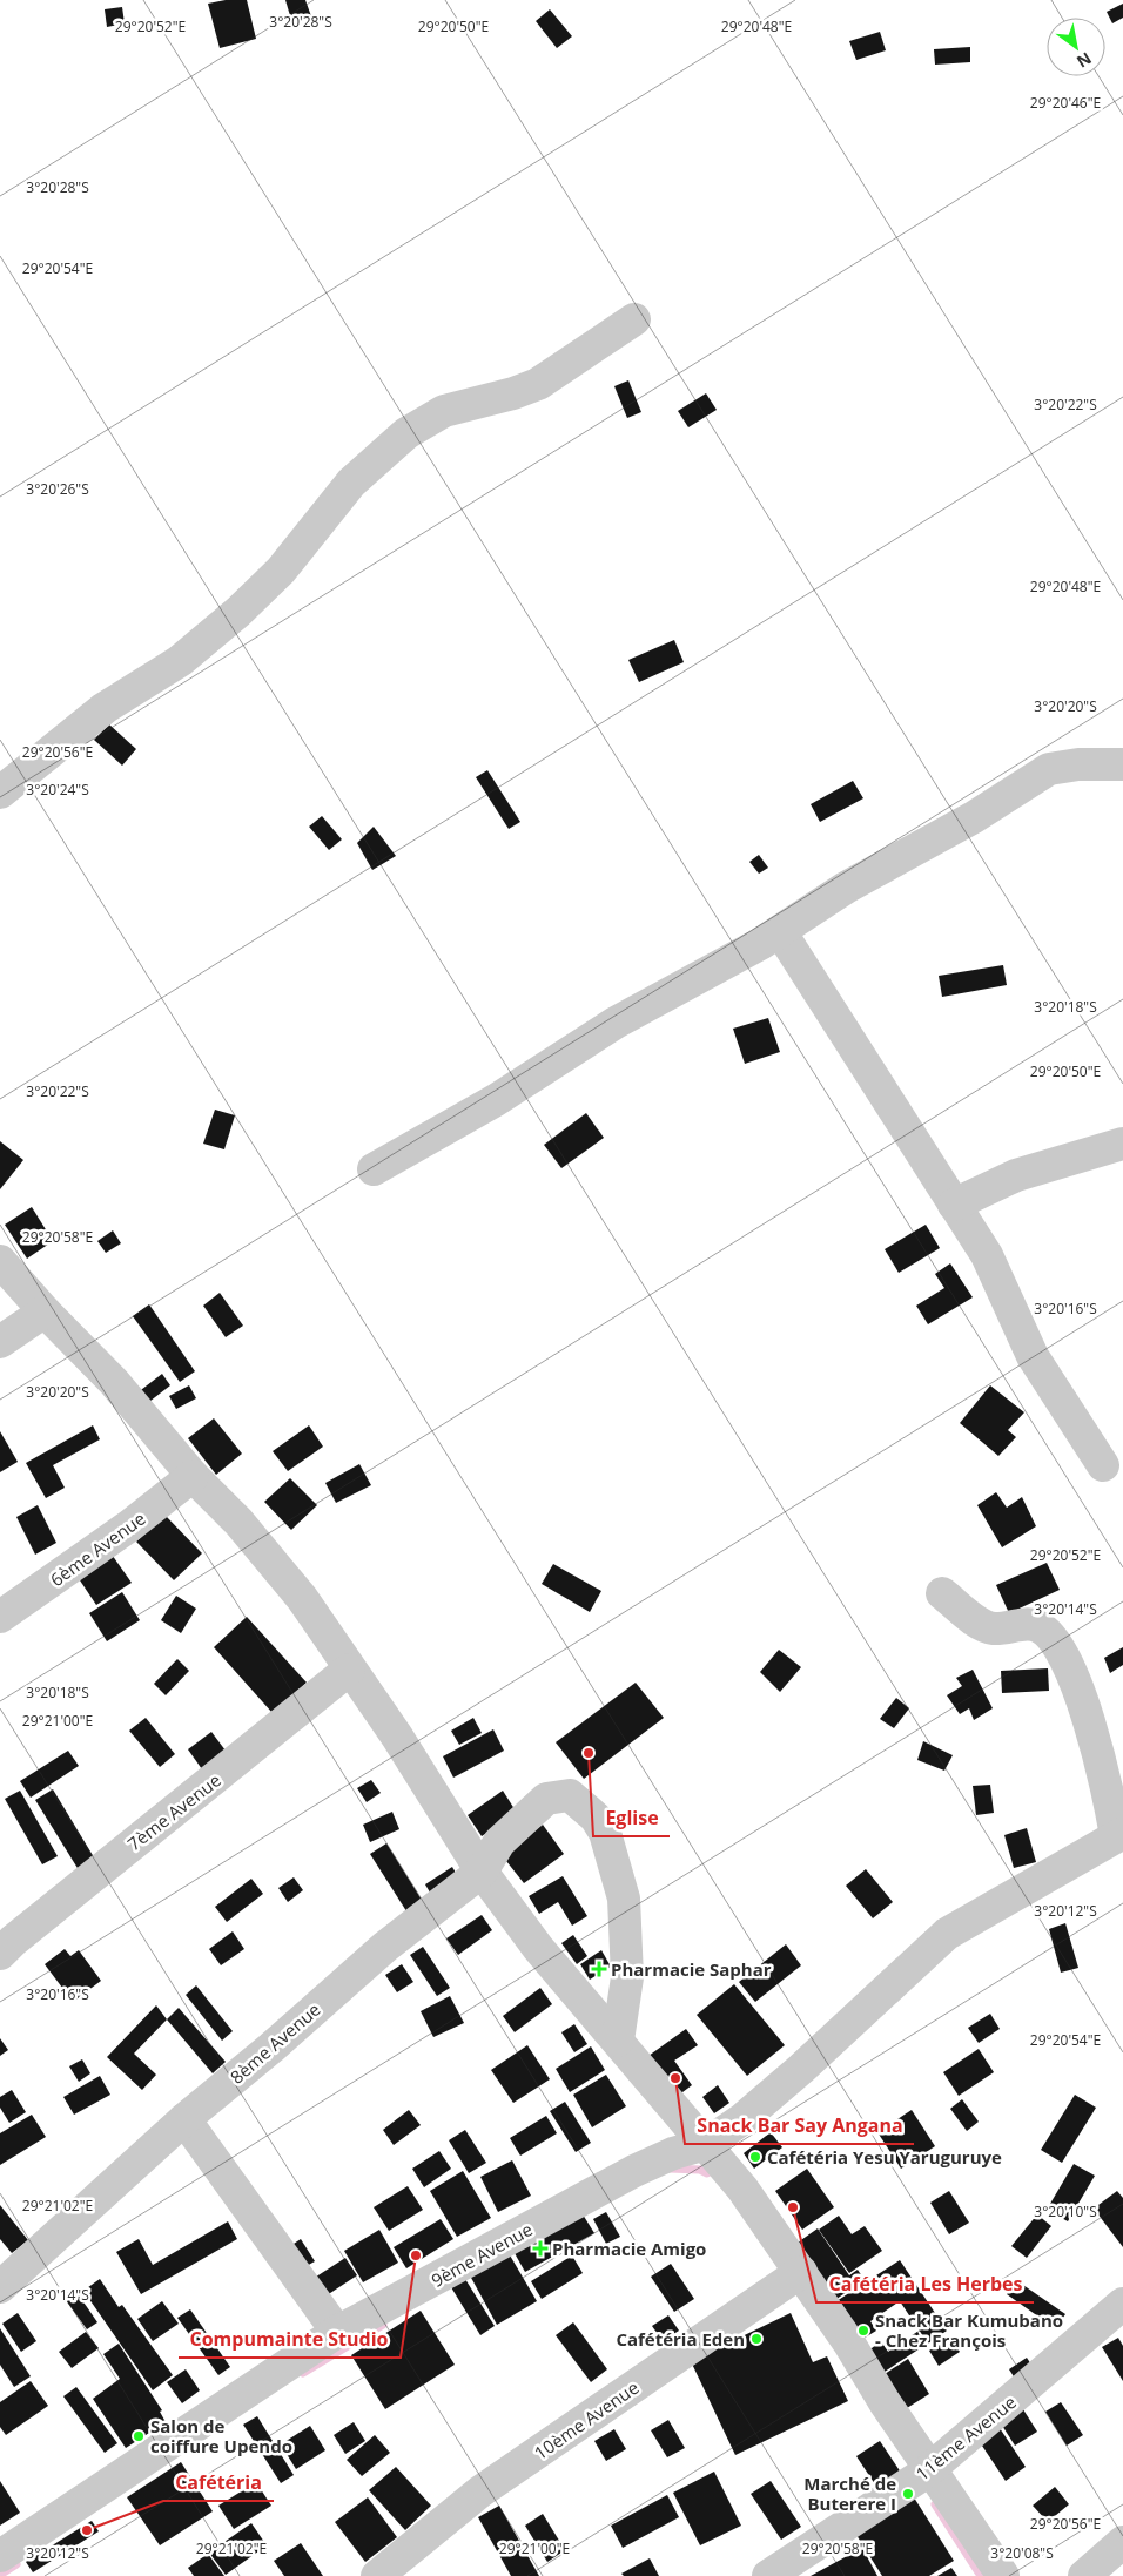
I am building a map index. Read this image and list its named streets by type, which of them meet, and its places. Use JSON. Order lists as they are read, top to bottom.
{
  "streets": {
    "street": [
      "6ème Avenue",
      "7ème Avenue",
      "8ème Avenue",
      "9ème Avenue",
      "10ème Avenue",
      "11ème Avenue"
    ]
  },
  "places": {
    "other": [
      "Eglise",
      "Snack Bar Say Angana",
      "Cafétéria Yesu Yaruguruye",
      "Cafétéria Les Herbes",
      "Compumainte Studio",
      "Snack Bar Kumubano - Chez François",
      "Cafétéria Eden",
      "Salon de coiffure Upendo",
      "Marché de Buterere I",
      "Cafétéria"
    ],
    "health": ["Pharmacie Saphar", "Pharmacie Amigo"]
  },
  "north": "bottom right",
  "coordinates": [
    "3°20'28\"S",
    "29°20'48\"E",
    "29°20'52\"E",
    "29°20'50\"E",
    "29°20'46\"E",
    "29°20'54\"E",
    "3°20'22\"S",
    "3°20'26\"S",
    "3°20'20\"S",
    "29°20'56\"E",
    "3°20'24\"S",
    "3°20'18\"S",
    "29°20'58\"E",
    "3°20'16\"S",
    "3°20'14\"S",
    "29°21'00\"E",
    "3°20'12\"S",
    "29°21'02\"E",
    "3°20'10\"S",
    "3°20'08\"S"
  ]
}
